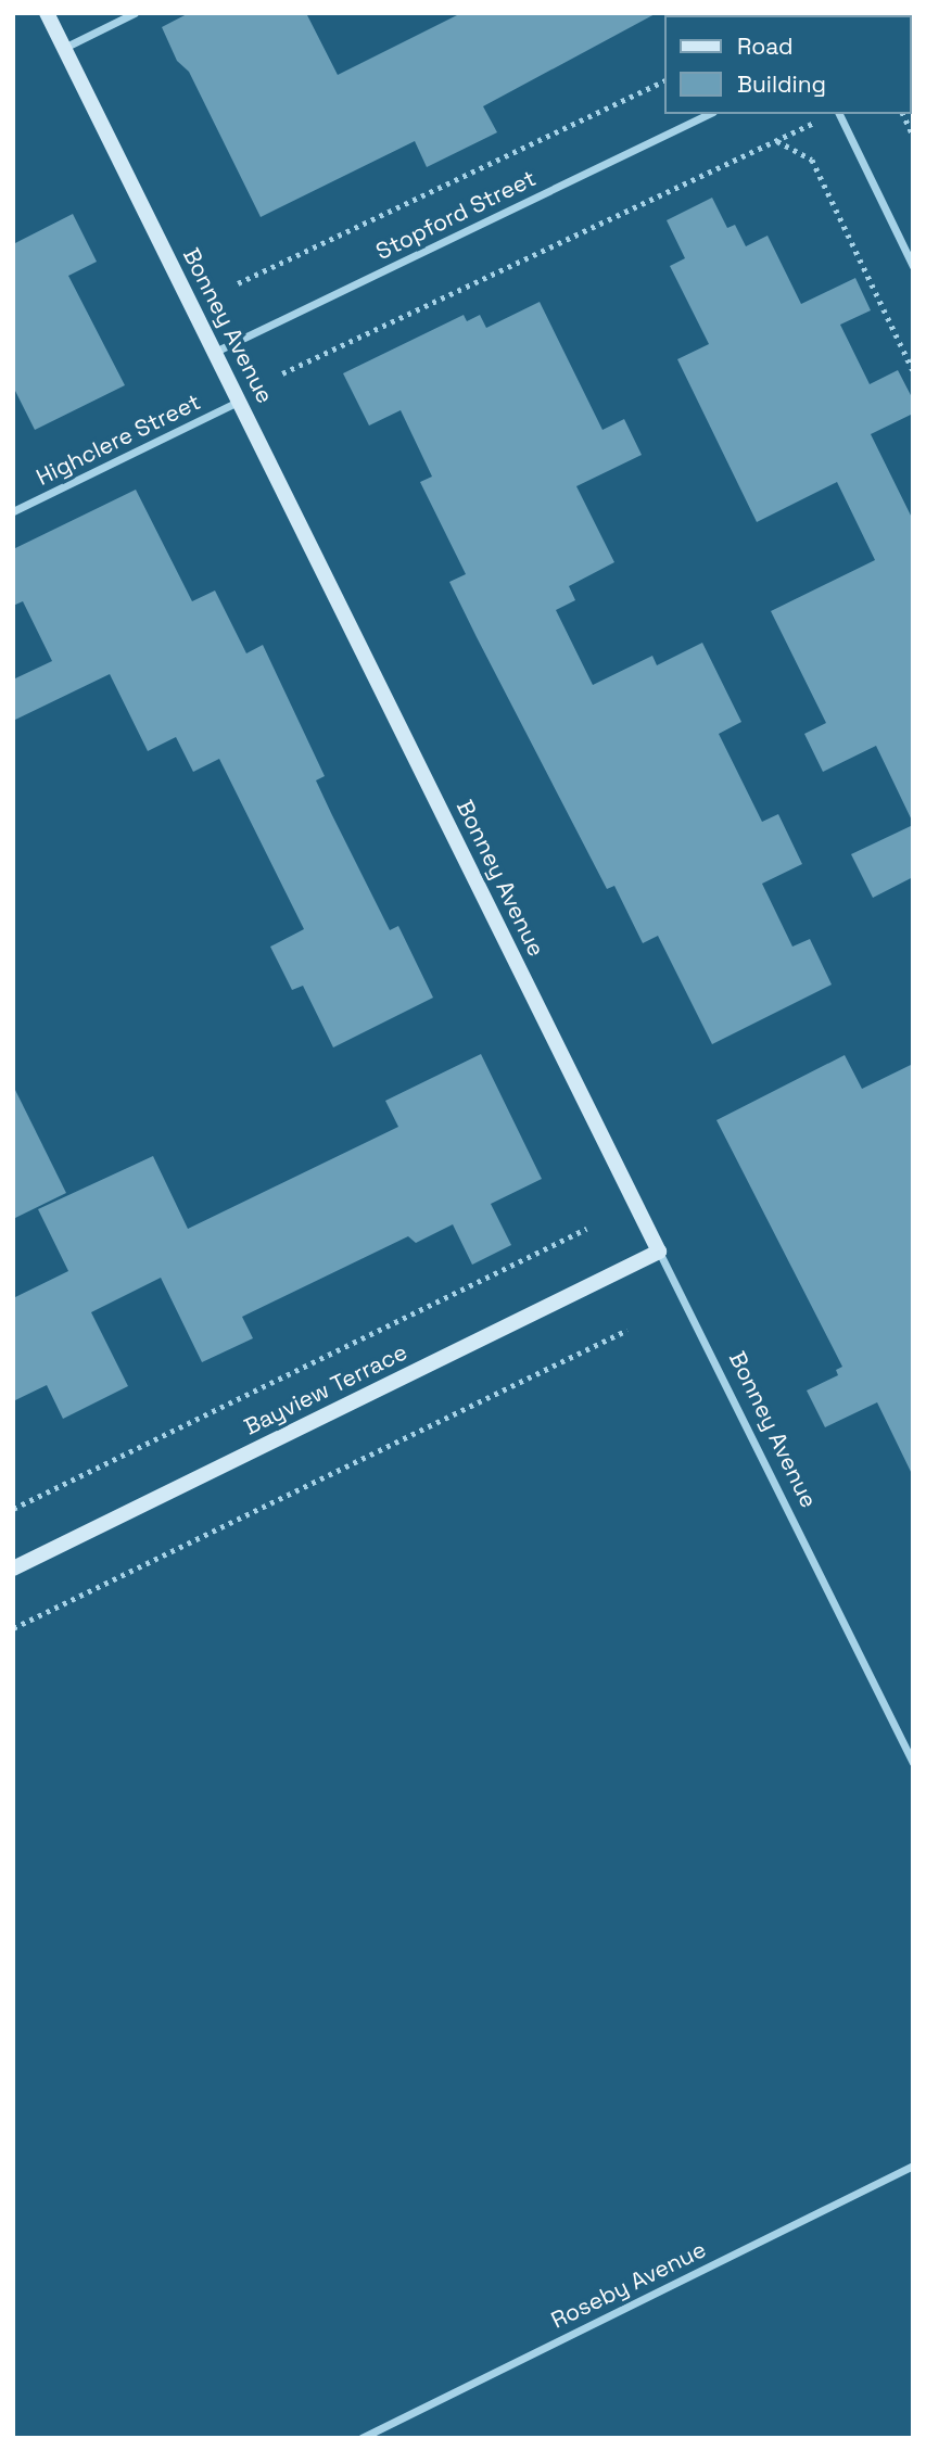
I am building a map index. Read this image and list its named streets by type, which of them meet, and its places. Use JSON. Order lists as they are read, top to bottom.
{
  "streets": {
    "street": [
      "Stopford Street",
      "Bonney Avenue",
      "Highclere Street",
      "Bayview Terrace",
      "Roseby Avenue"
    ]
  },
  "crossings": [
    ["Stopford Street", "Bonney Avenue"],
    ["Bonney Avenue", "Highclere Street"],
    ["Bonney Avenue", "Bayview Terrace"]
  ],
  "legend": ["Road", "Building"]
}
